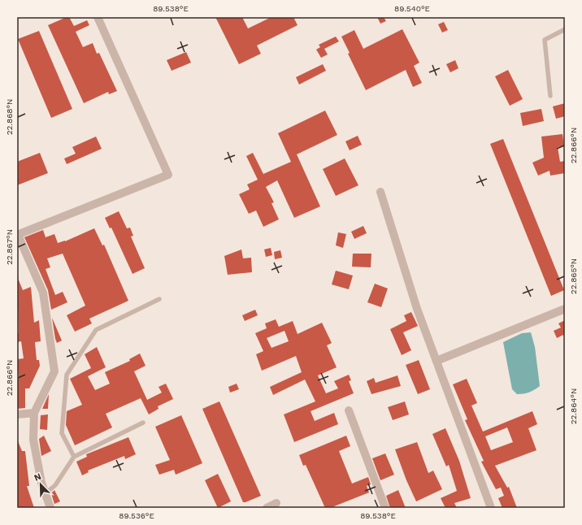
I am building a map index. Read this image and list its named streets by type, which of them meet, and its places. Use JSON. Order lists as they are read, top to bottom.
{
  "north": "top left",
  "coordinates": [
    "89.538°E",
    "89.540°E",
    "22.868°N",
    "22.866°N",
    "22.867°N",
    "22.865°N",
    "22.864°N",
    "89.536°E"
  ]
}
